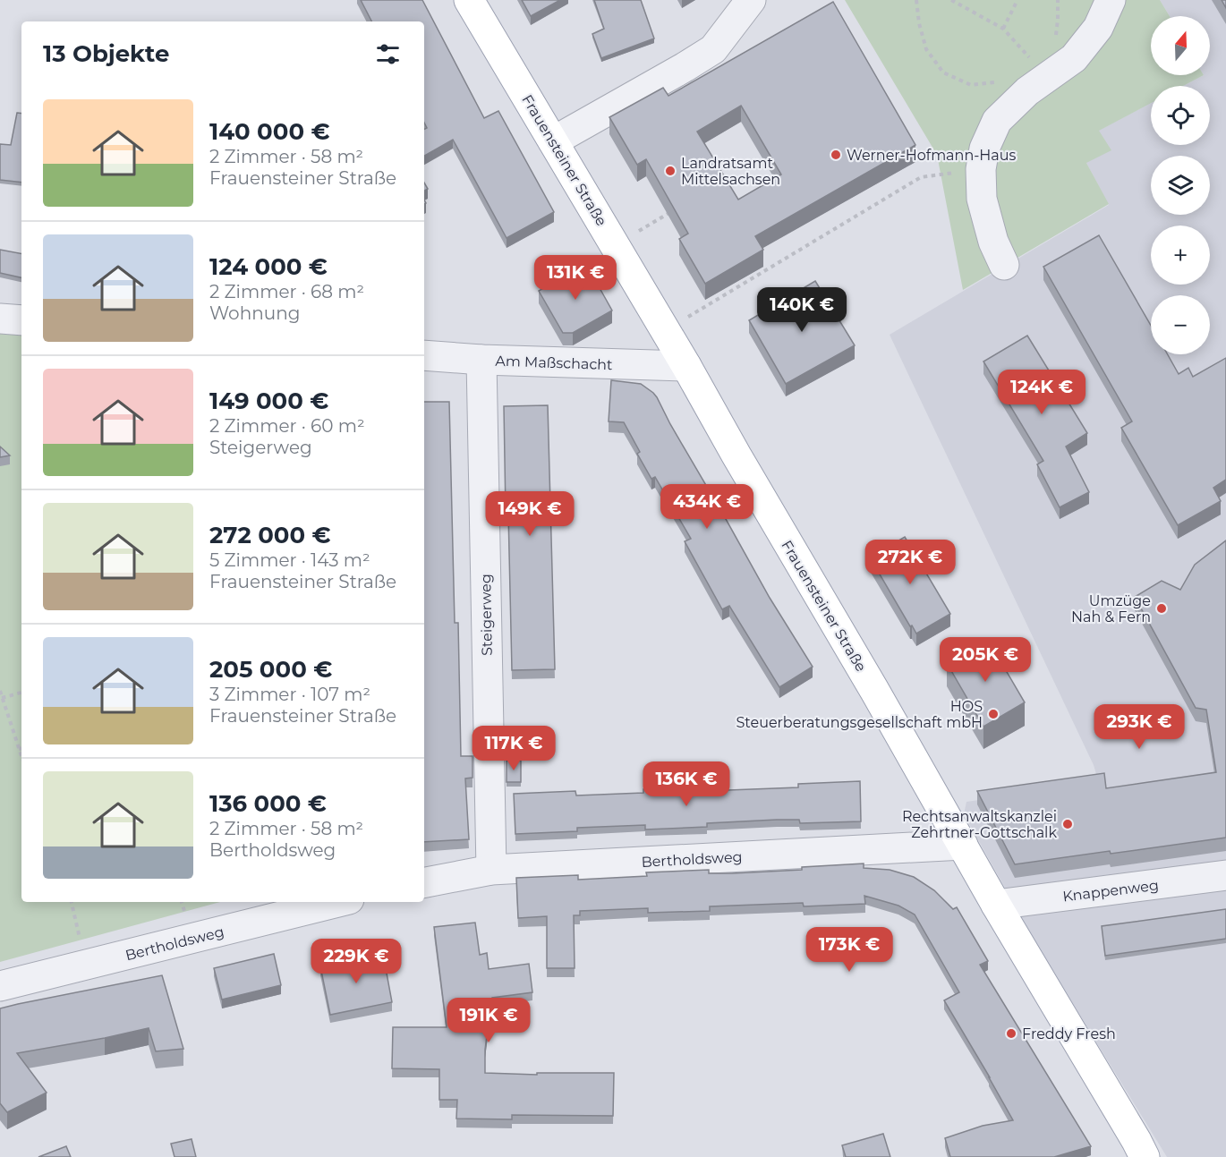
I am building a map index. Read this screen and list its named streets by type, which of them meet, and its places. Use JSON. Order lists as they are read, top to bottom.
{
  "streets": {
    "main road": ["Frauensteiner Straße"],
    "street": [
      "Am Maßschacht",
      "Steigerweg",
      "Bertholdsweg",
      "Knappenweg"
    ]
  },
  "crossings": [
    ["Frauensteiner Straße", "Am Maßschacht"],
    ["Frauensteiner Straße", "Bertholdsweg"],
    ["Frauensteiner Straße", "Knappenweg"],
    ["Am Maßschacht", "Steigerweg"],
    ["Steigerweg", "Bertholdsweg"]
  ],
  "places": [
    "Werner-Hofmann-Haus",
    "Landratsamt Mittelsachsen",
    "Umzüge Nah & Fern",
    "HOS Steuerberatungsgesellschaft mbH",
    "Rechtsanwaltskanzlei Zehrtner-Gottschalk",
    "Freddy Fresh"
  ],
  "north": "top",
  "page": {
    "map_buttons": ["+", "−"],
    "heading": "13 Objekte",
    "list": [
      {
        "name": "140 000 €",
        "note": "2 Zimmer · 58 m² · Frauensteiner Straße"
      },
      {
        "name": "124 000 €",
        "note": "2 Zimmer · 68 m² · Wohnung"
      },
      {
        "name": "149 000 €",
        "note": "2 Zimmer · 60 m² · Steigerweg"
      },
      {
        "name": "272 000 €",
        "note": "5 Zimmer · 143 m² · Frauensteiner Straße"
      },
      {
        "name": "205 000 €",
        "note": "3 Zimmer · 107 m² · Frauensteiner Straße"
      },
      {
        "name": "136 000 €",
        "note": "2 Zimmer · 58 m² · Bertholdsweg"
      }
    ],
    "price": [
      "131K €",
      "140K €",
      "124K €",
      "434K €",
      "149K €",
      "272K €",
      "205K €",
      "293K €",
      "117K €",
      "136K €",
      "173K €",
      "229K €",
      "191K €"
    ]
  }
}
